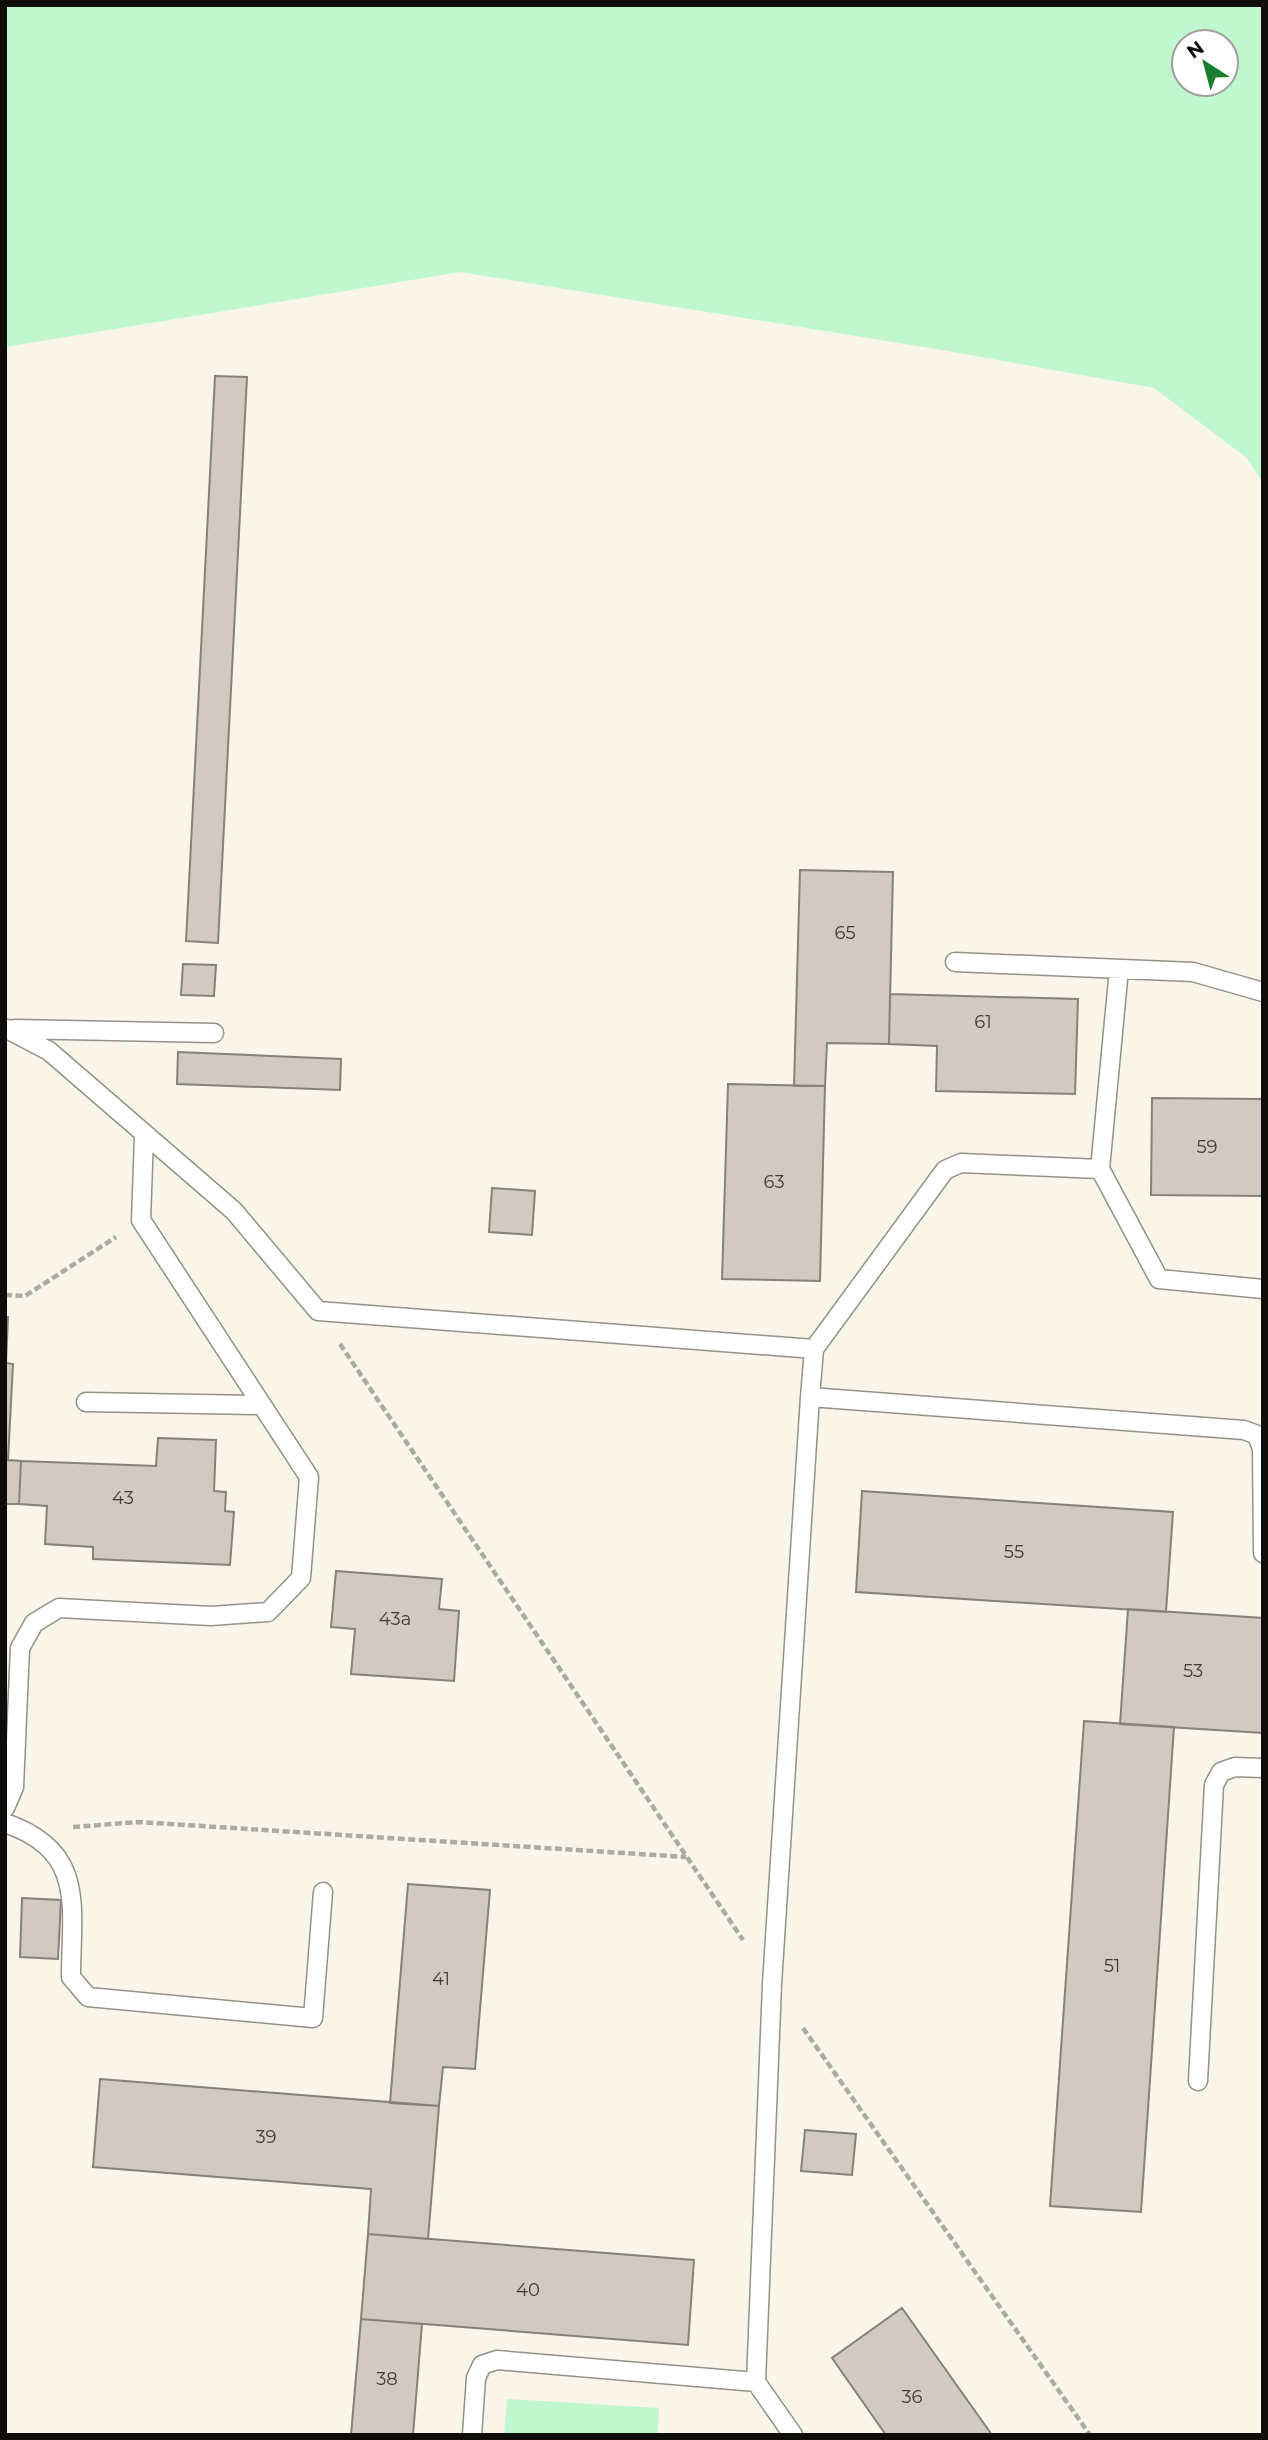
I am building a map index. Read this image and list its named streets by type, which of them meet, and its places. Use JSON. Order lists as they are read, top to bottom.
{
  "house_numbers": [
    "65",
    "61",
    "59",
    "63",
    "43",
    "55",
    "43а",
    "53",
    "51",
    "41",
    "39",
    "40",
    "38",
    "36"
  ],
  "north": "top left"
}
